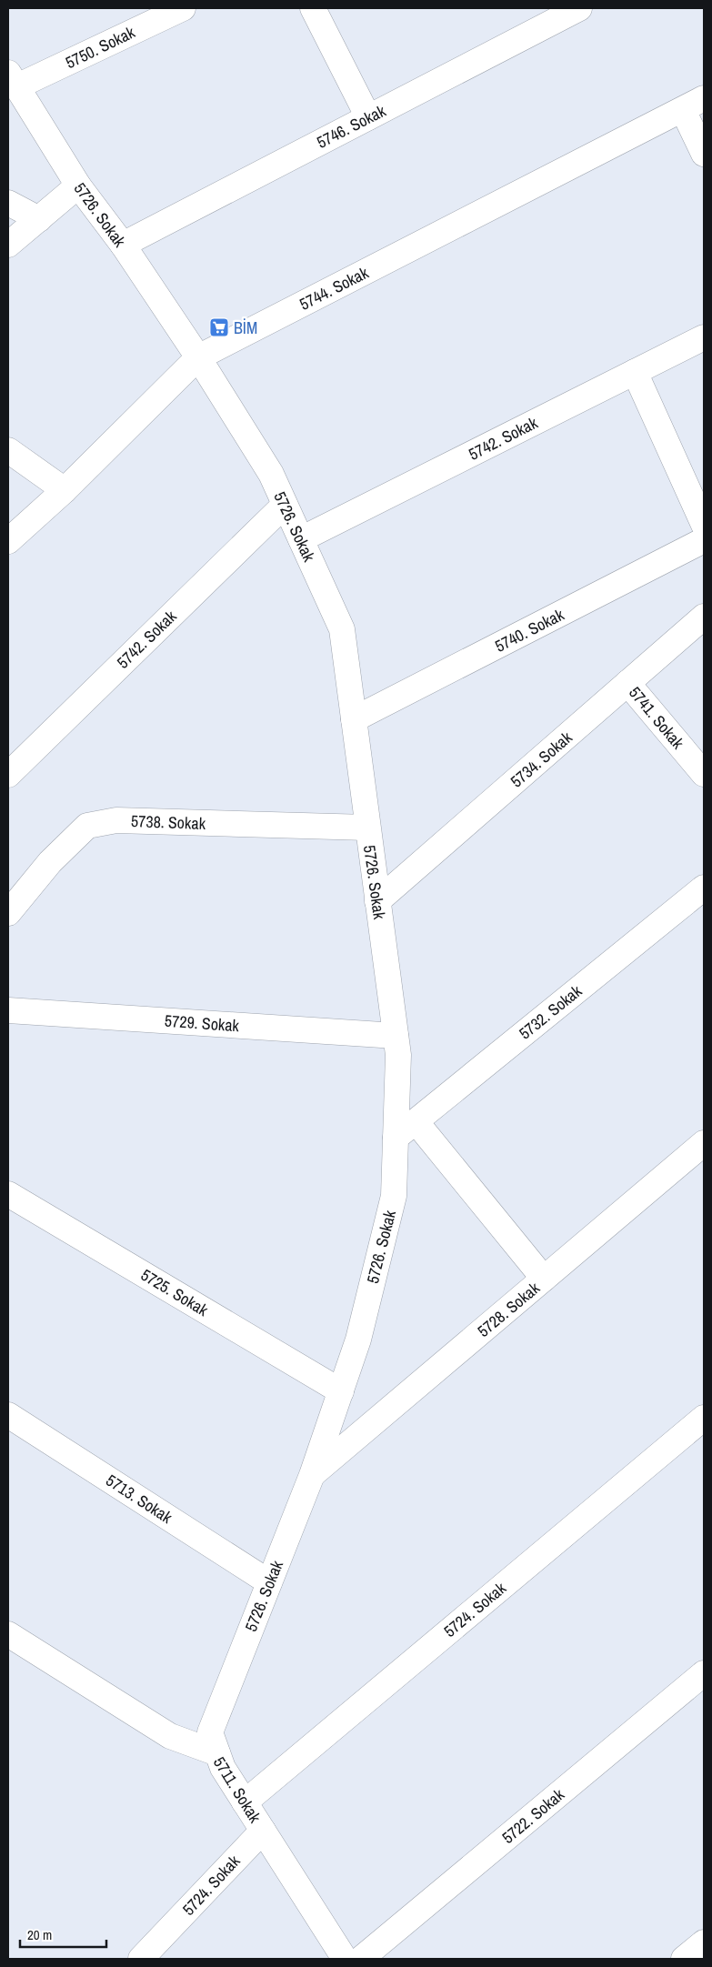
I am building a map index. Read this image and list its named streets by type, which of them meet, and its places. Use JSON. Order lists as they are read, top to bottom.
{
  "streets": {
    "street": [
      "5750. Sokak",
      "5746. Sokak",
      "5726. Sokak",
      "5744. Sokak",
      "5742. Sokak",
      "5740. Sokak",
      "5741. Sokak",
      "5734. Sokak",
      "5738. Sokak",
      "5732. Sokak",
      "5729. Sokak",
      "5725. Sokak",
      "5728. Sokak",
      "5713. Sokak",
      "5724. Sokak",
      "5711. Sokak",
      "5722. Sokak"
    ]
  },
  "crossings": [
    ["5750. Sokak", "5726. Sokak"],
    ["5746. Sokak", "5726. Sokak"],
    ["5726. Sokak", "5744. Sokak"],
    ["5726. Sokak", "5742. Sokak"],
    ["5726. Sokak", "5740. Sokak"],
    ["5726. Sokak", "5734. Sokak"],
    ["5726. Sokak", "5738. Sokak"],
    ["5726. Sokak", "5732. Sokak"],
    ["5726. Sokak", "5729. Sokak"],
    ["5726. Sokak", "5725. Sokak"],
    ["5726. Sokak", "5728. Sokak"],
    ["5726. Sokak", "5713. Sokak"],
    ["5726. Sokak", "5711. Sokak"],
    ["5741. Sokak", "5734. Sokak"],
    ["5724. Sokak", "5711. Sokak"]
  ],
  "places": {
    "supermarket": ["BİM"]
  },
  "scale_bar": "20 m"
}
